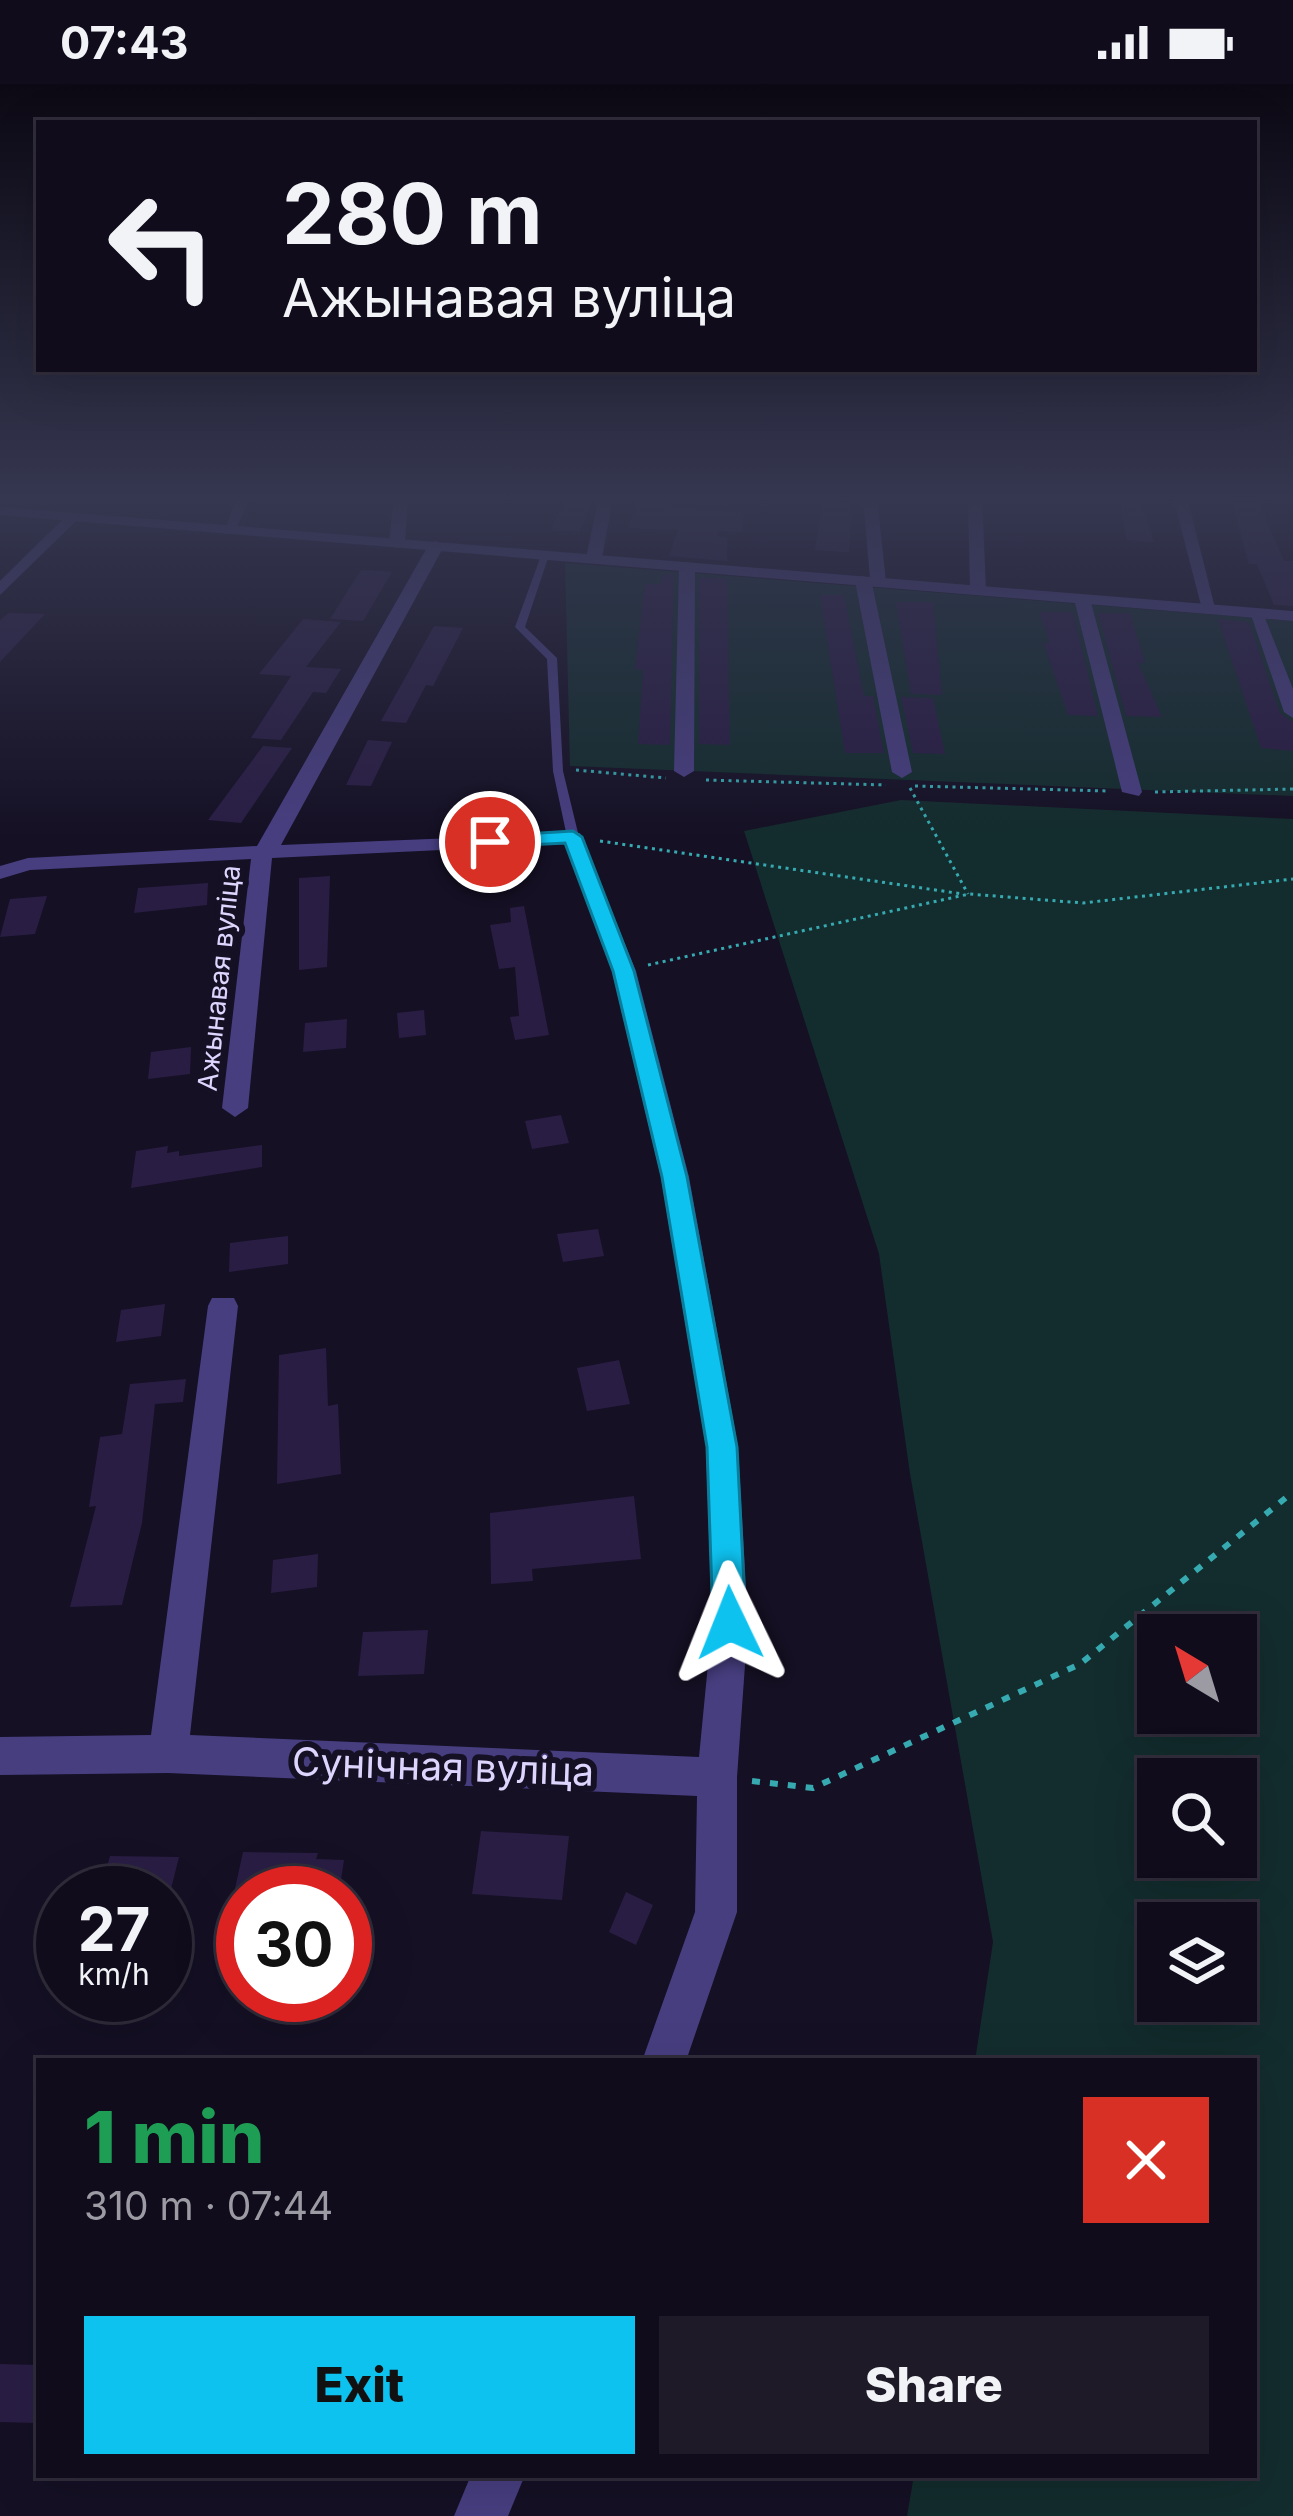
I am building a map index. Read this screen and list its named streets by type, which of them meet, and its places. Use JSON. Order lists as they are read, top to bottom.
{
  "streets": {
    "street": ["Ажынавая вуліца", "Сунічная вуліца"]
  },
  "north": "top left",
  "page": {
    "status": "07:43",
    "turn": ["280 m", "Ажынавая вуліца"],
    "speed": "27 km/h",
    "limit": "30",
    "heading": ["1 min", "310 m · 07:44"],
    "buttons": ["Exit", "Share"]
  }
}
